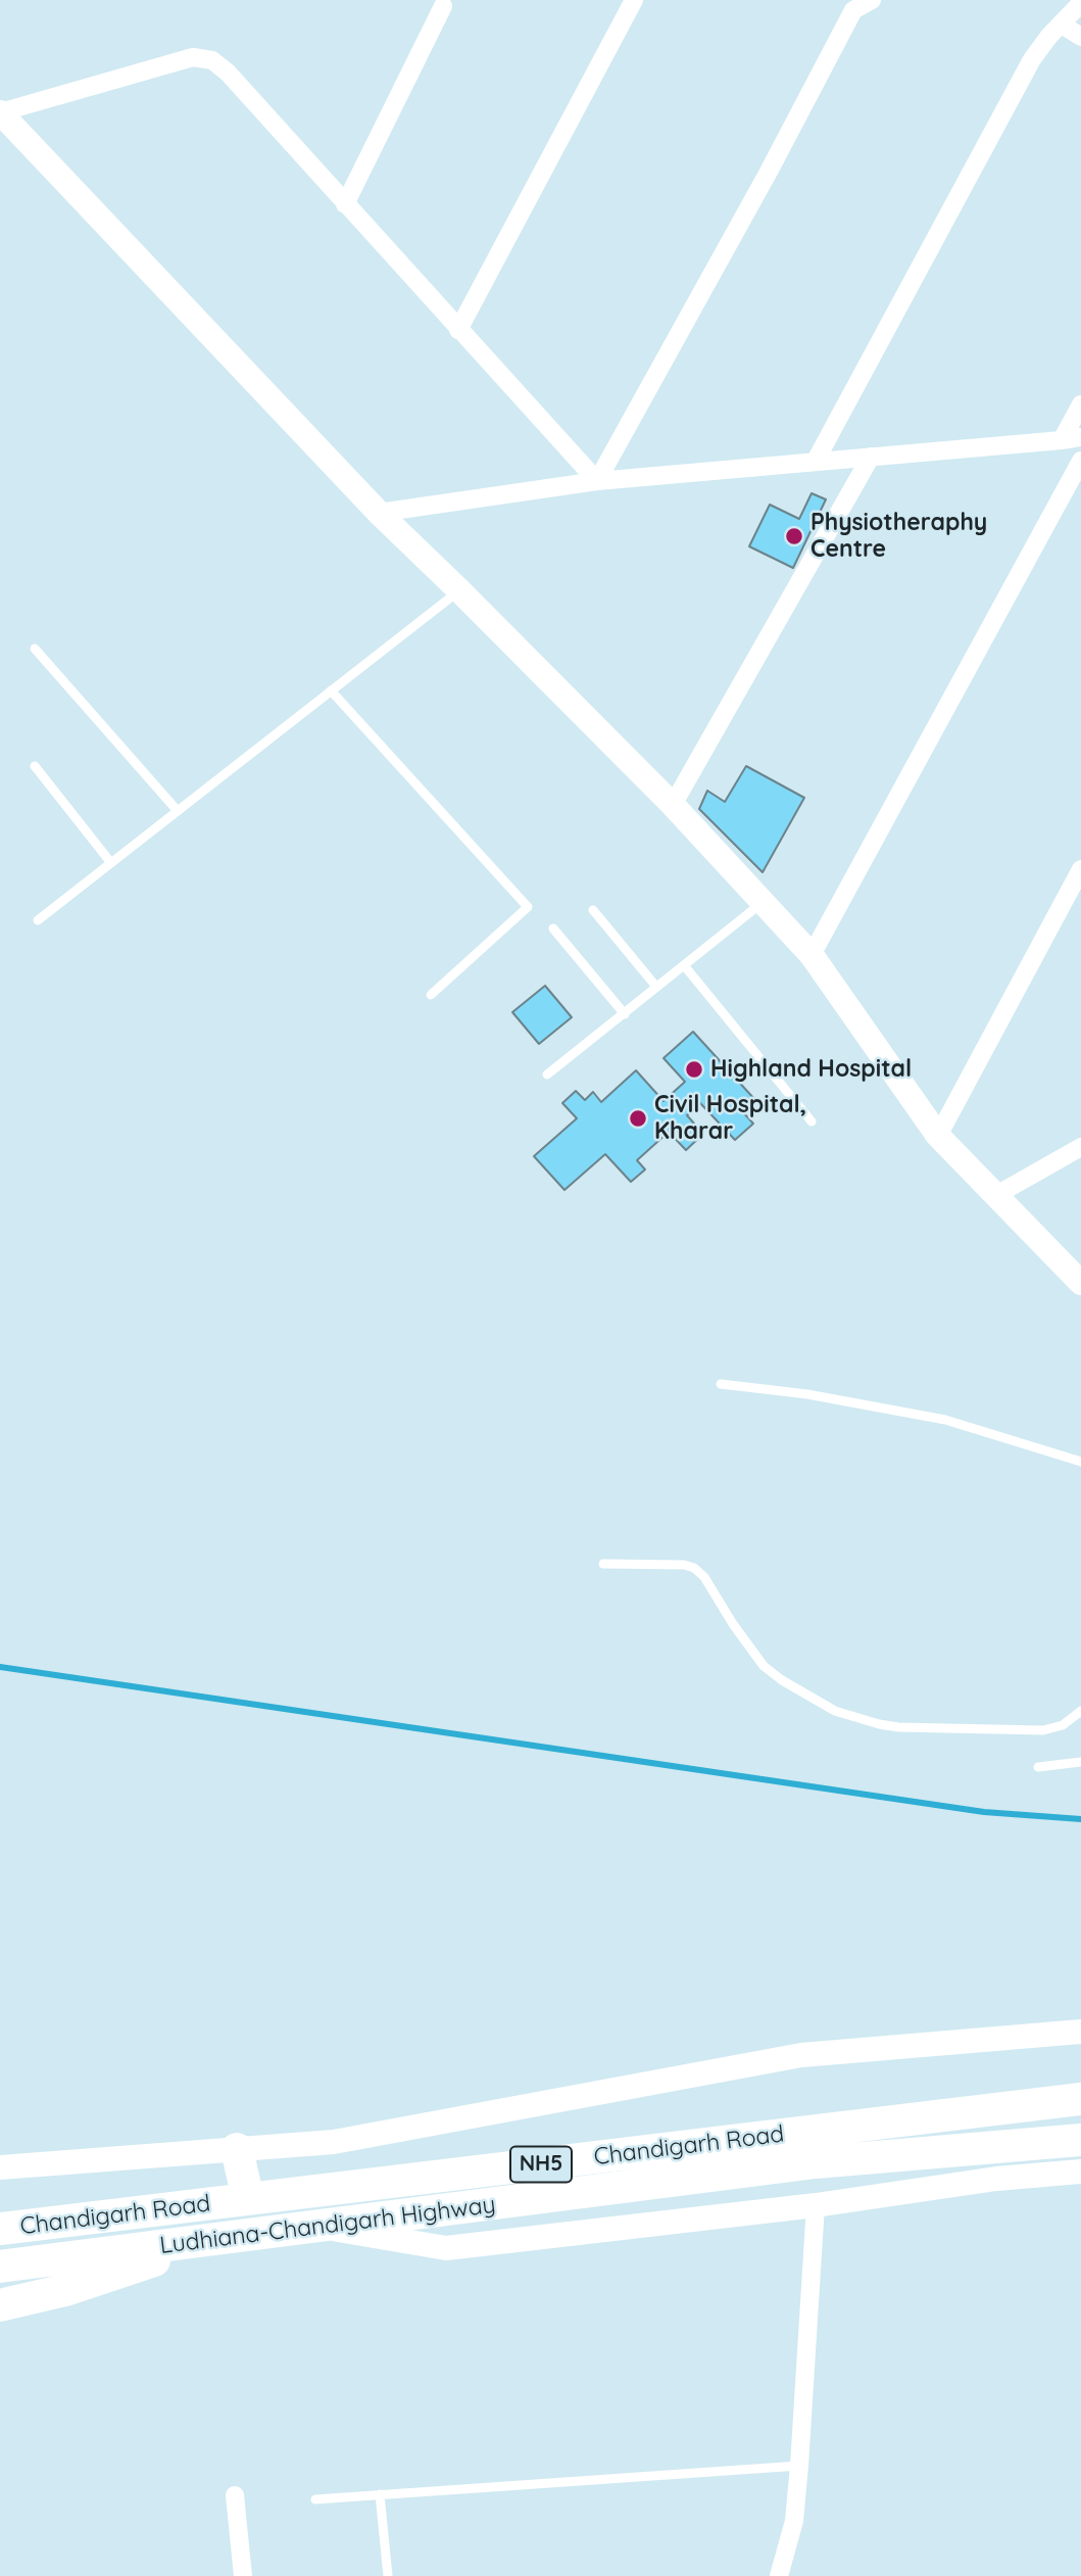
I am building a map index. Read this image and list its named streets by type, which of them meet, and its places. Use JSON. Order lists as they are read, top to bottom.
{
  "streets": {
    "highway": ["Chandigarh Road", "NH5", "Ludhiana-Chandigarh Highway"]
  },
  "places": ["Physiotheraphy Centre", "Highland Hospital", "Civil Hospital, Kharar"]
}
